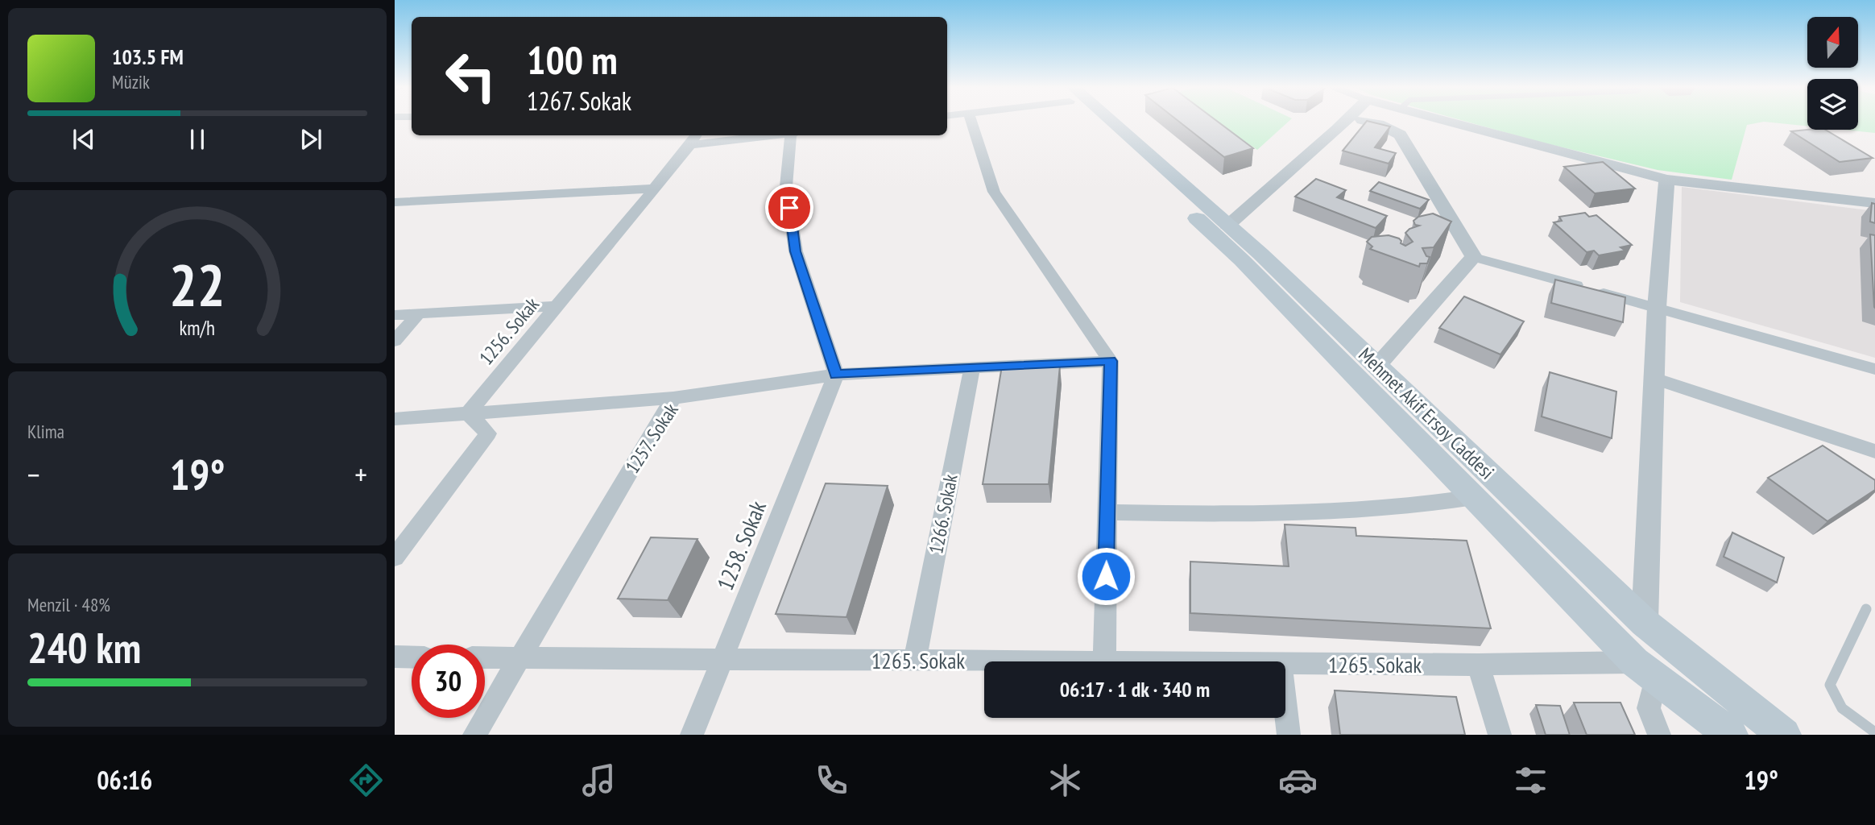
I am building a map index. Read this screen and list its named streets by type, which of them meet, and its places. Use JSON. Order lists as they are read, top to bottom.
{
  "streets": {
    "main road": ["Mehmet Akif Ersoy Caddesi"],
    "street": [
      "1256. Sokak",
      "1257. Sokak",
      "1266. Sokak",
      "1258. Sokak",
      "1265. Sokak"
    ]
  },
  "crossings": [
    ["Mehmet Akif Ersoy Caddesi", "1265. Sokak"],
    ["1257. Sokak", "1266. Sokak"],
    ["1257. Sokak", "1258. Sokak"],
    ["1257. Sokak", "1265. Sokak"],
    ["1266. Sokak", "1265. Sokak"],
    ["1258. Sokak", "1265. Sokak"]
  ],
  "north": "top",
  "page": {
    "turn": ["100 m", "1267. Sokak"],
    "song": ["103.5 FM", "Müzik"],
    "tile": [
      "Klima",
      ["Menzil · 48%", "240 km"]
    ],
    "heat": ["−", "19°", "+"],
    "limit": "30",
    "trip": "06:17 · 1 dk · 340 m",
    "tabs": ["06:16", "19°"],
    "gauge": ["22", "km/h"]
  }
}
